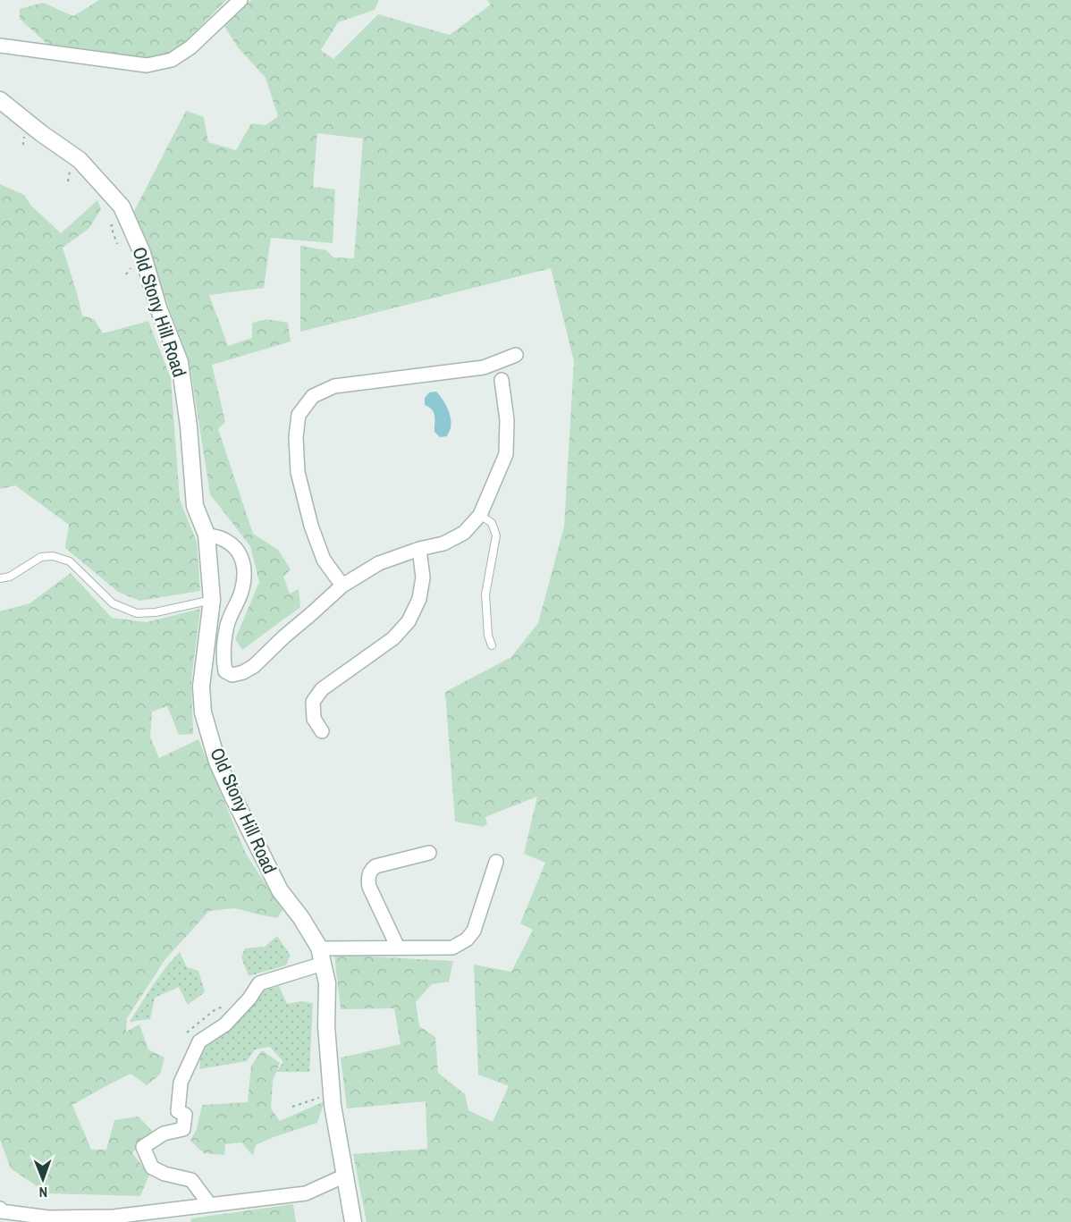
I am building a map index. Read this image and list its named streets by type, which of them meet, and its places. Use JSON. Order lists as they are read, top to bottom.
{
  "streets": {
    "street": ["Old Stony Hill Road"]
  },
  "north": "bottom"
}
